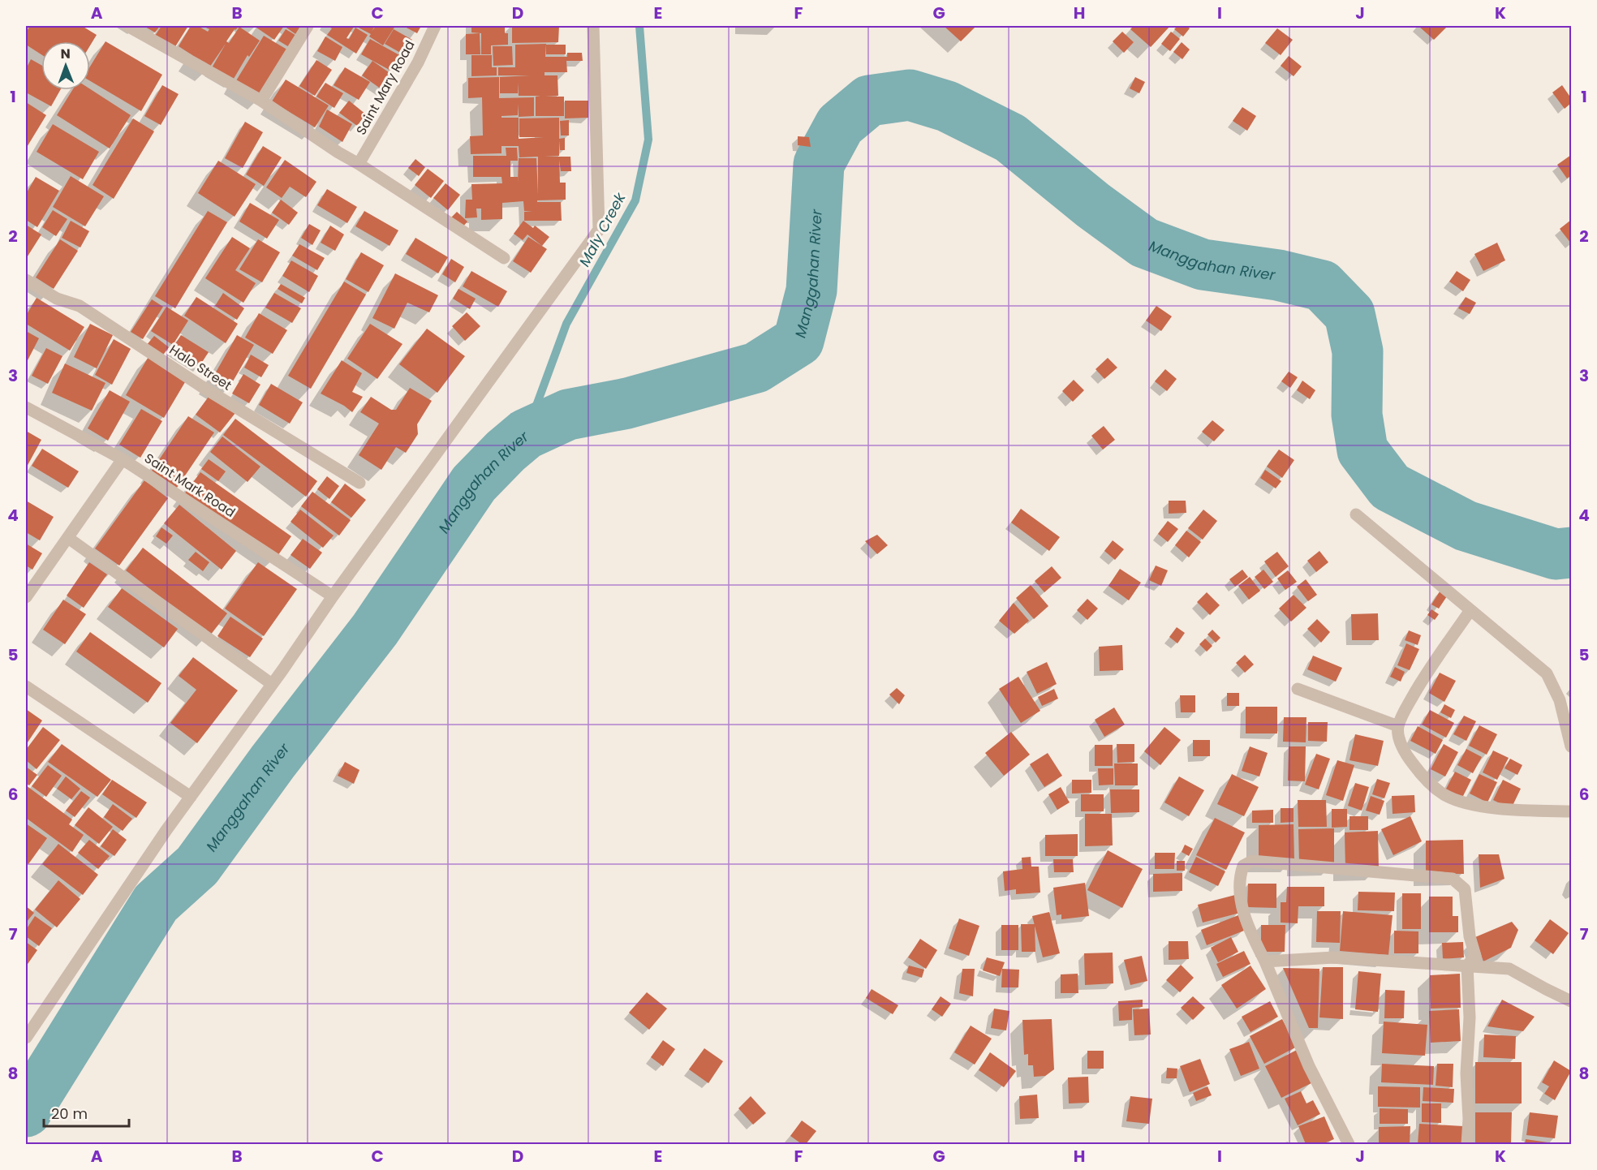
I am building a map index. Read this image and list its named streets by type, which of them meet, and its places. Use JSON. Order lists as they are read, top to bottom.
{
  "streets": {
    "street": ["Saint Mary Road", "Halo Street", "Saint Mark Road"]
  },
  "water": ["Maly Creek", "Manggahan River"],
  "scale_bar": "20 m",
  "north": "top",
  "grid": {
    "columns": [
      "A",
      "B",
      "C",
      "D",
      "E",
      "F",
      "G",
      "H",
      "I",
      "J",
      "K"
    ],
    "rows": [
      "1",
      "2",
      "3",
      "4",
      "5",
      "6",
      "7",
      "8"
    ]
  }
}
